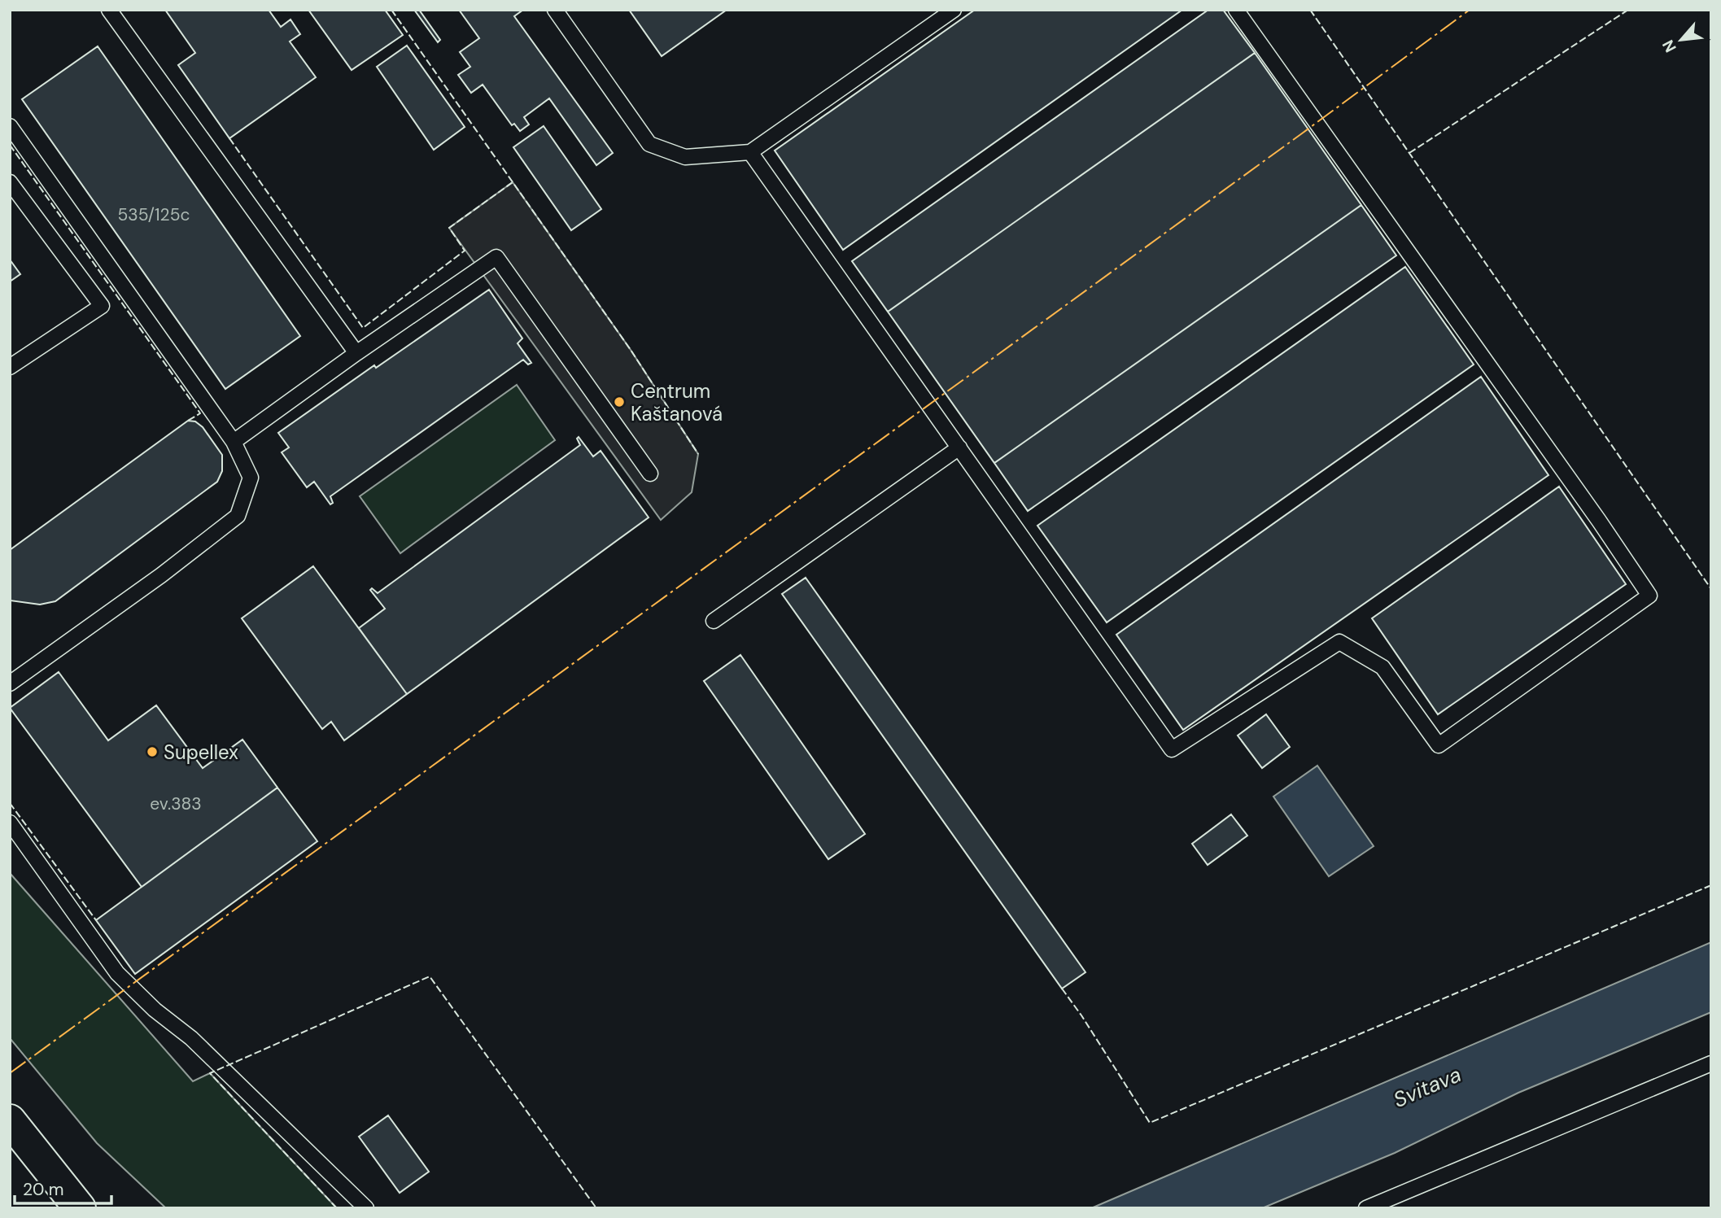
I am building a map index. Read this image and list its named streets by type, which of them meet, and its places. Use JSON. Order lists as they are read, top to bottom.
{
  "water": ["Svitava"],
  "places": ["Centrum Kaštanová", "Supellex"],
  "house_numbers": ["535/125c", "ev.383"],
  "scale_bar": "20 m",
  "north": "bottom left"
}
